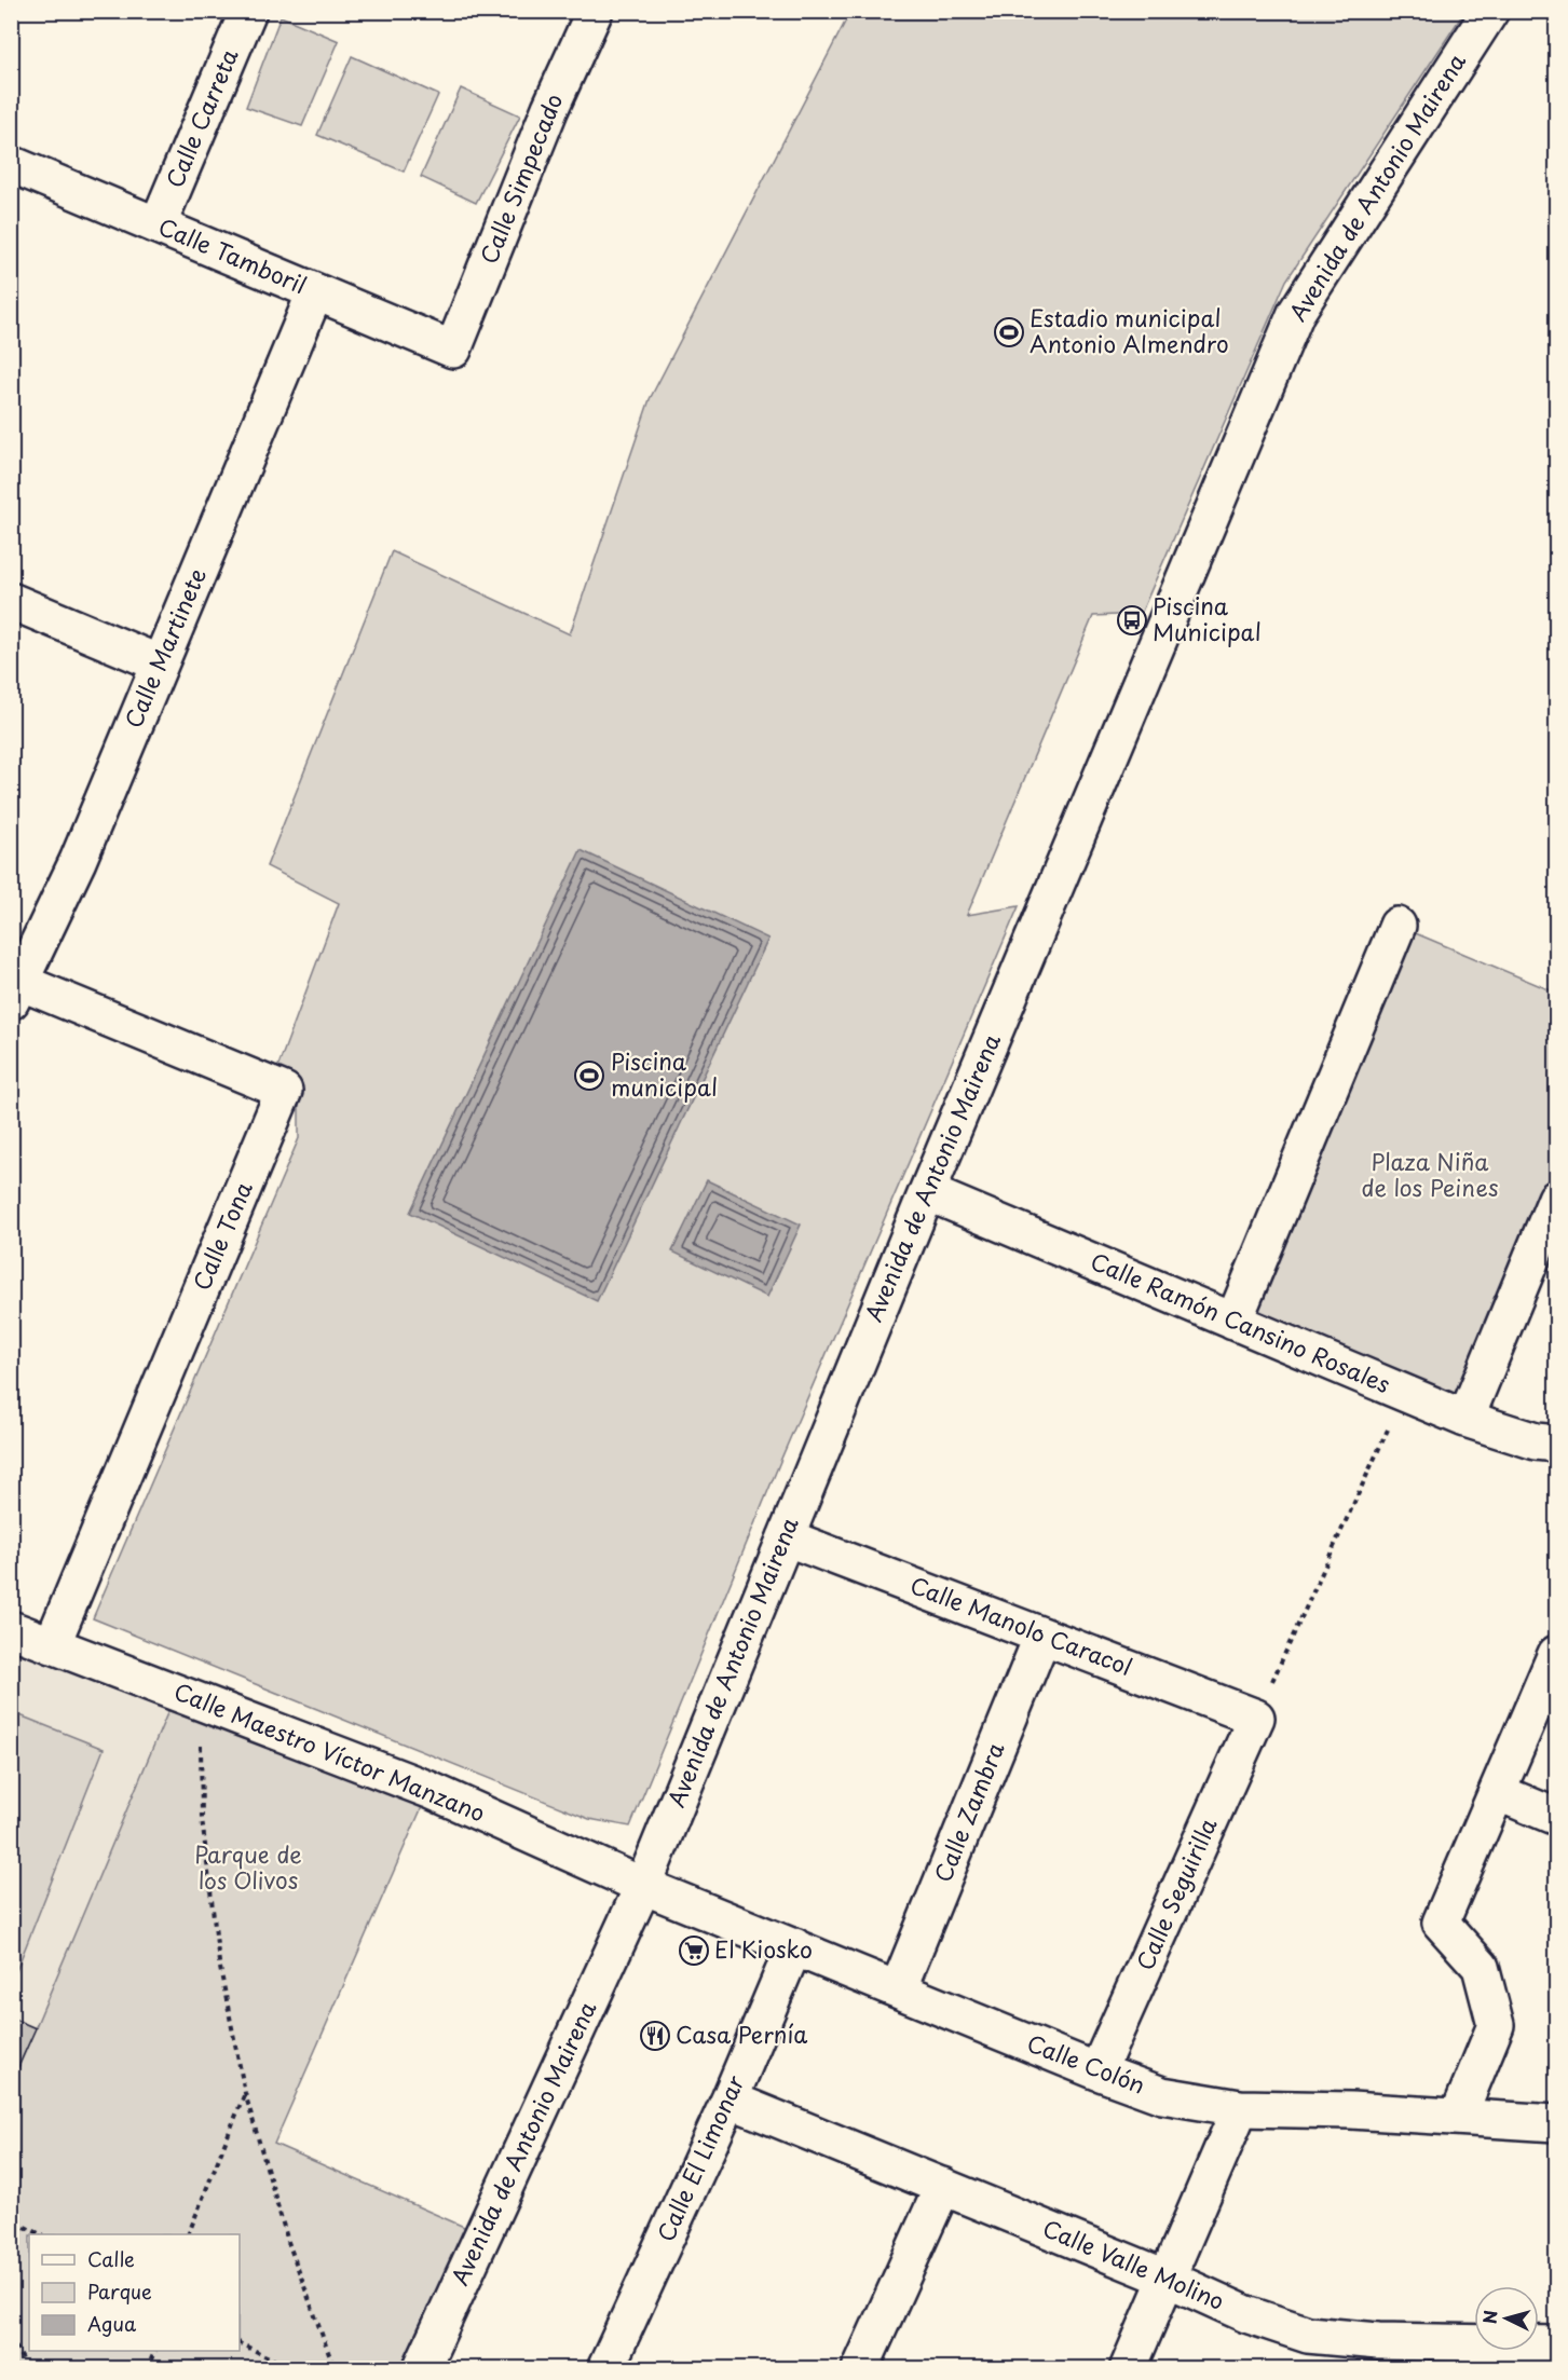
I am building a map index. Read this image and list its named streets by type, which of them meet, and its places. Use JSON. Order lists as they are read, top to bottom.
{
  "streets": {
    "street": [
      "Calle Carreta",
      "Calle Simpecado",
      "Avenida de Antonio Mairena",
      "Calle Tamboril",
      "Calle Martinete",
      "Calle Tona",
      "Calle Ramón Cansino Rosales",
      "Calle Manolo Caracol",
      "Calle Maestro Víctor Manzano",
      "Calle Zambra",
      "Calle Seguirilla",
      "Calle Colón",
      "Calle El Limonar",
      "Calle Valle Molino"
    ]
  },
  "crossings": [
    ["Calle Carreta", "Calle Tamboril"],
    ["Calle Simpecado", "Calle Tamboril"],
    ["Avenida de Antonio Mairena", "Calle Ramón Cansino Rosales"],
    ["Avenida de Antonio Mairena", "Calle Manolo Caracol"],
    ["Avenida de Antonio Mairena", "Calle Maestro Víctor Manzano"],
    ["Avenida de Antonio Mairena", "Calle Colón"],
    ["Calle Tamboril", "Calle Martinete"],
    ["Calle Martinete", "Calle Tona"],
    ["Calle Tona", "Calle Maestro Víctor Manzano"],
    ["Calle Manolo Caracol", "Calle Zambra"],
    ["Calle Manolo Caracol", "Calle Seguirilla"],
    ["Calle Maestro Víctor Manzano", "Calle Colón"],
    ["Calle Zambra", "Calle Colón"],
    ["Calle Seguirilla", "Calle Colón"],
    ["Calle Colón", "Calle El Limonar"],
    ["Calle El Limonar", "Calle Valle Molino"]
  ],
  "parks": ["Plaza Niña de los Peines", "Parque de los Olivos"],
  "places": {
    "sports": ["Estadio municipal Antonio Almendro", "Piscina municipal"],
    "bus stop": ["Piscina Municipal"],
    "supermarket": ["El Kiosko"],
    "restaurant": ["Casa Pernía"]
  },
  "legend": ["Calle", "Parque", "Agua"],
  "north": "left"
}
